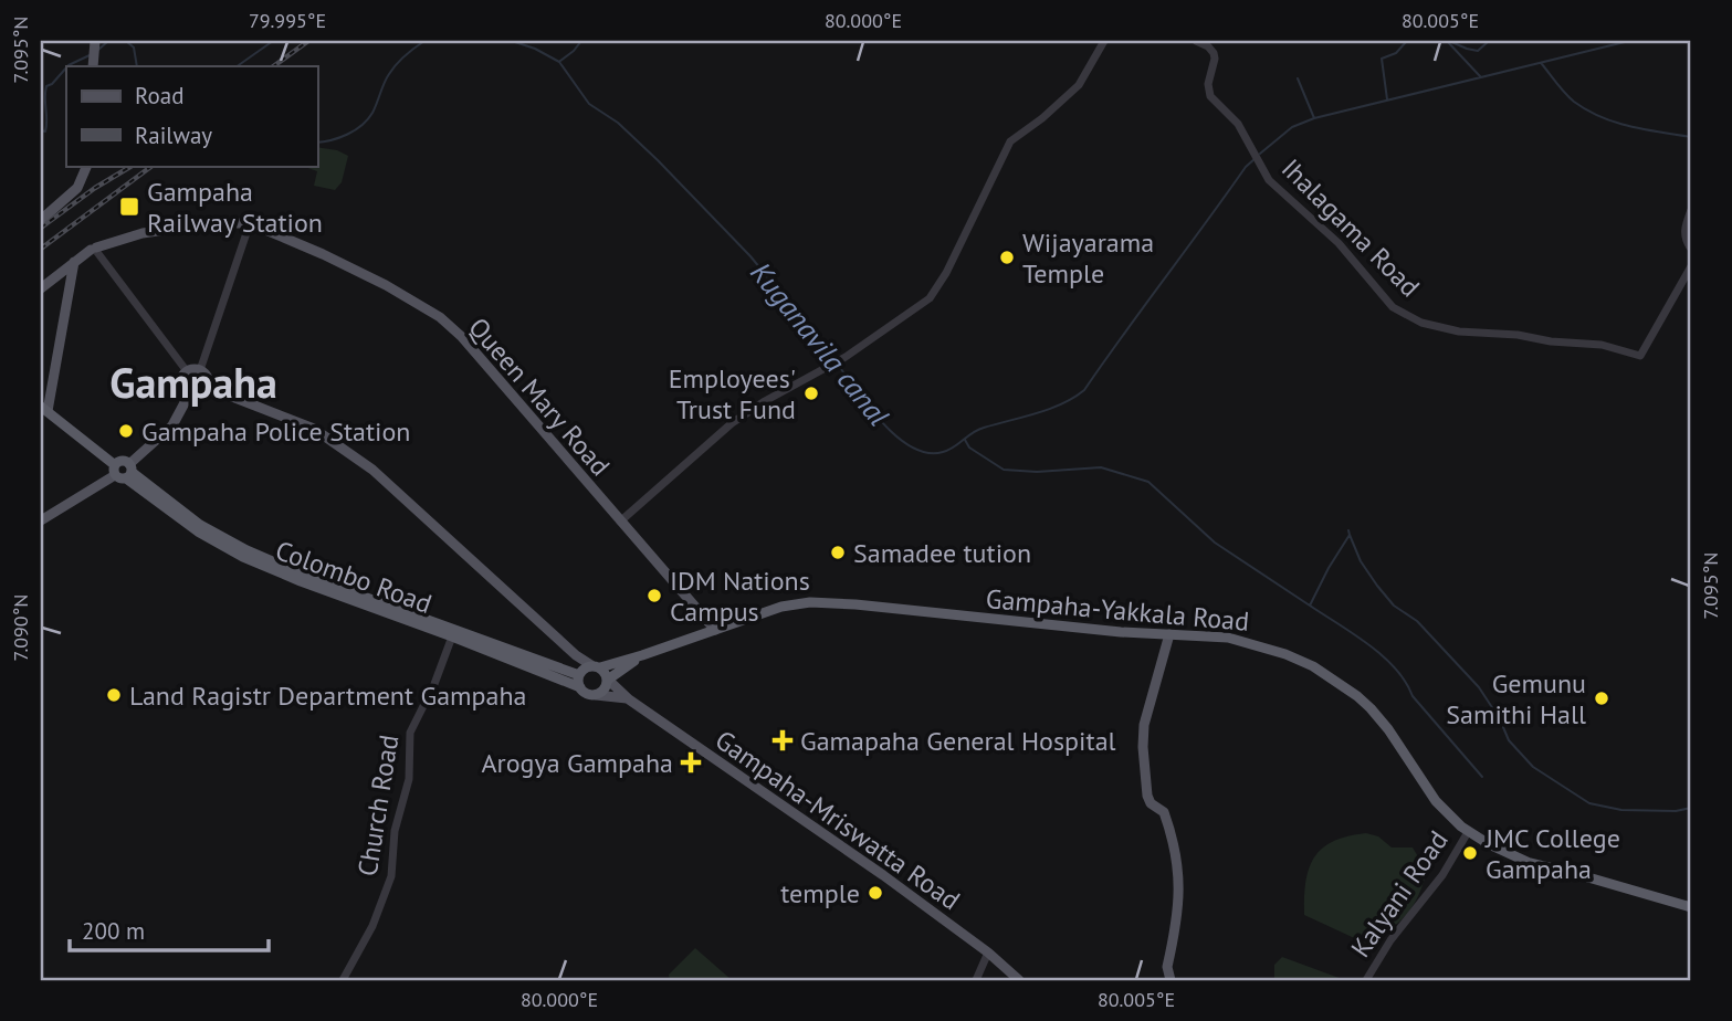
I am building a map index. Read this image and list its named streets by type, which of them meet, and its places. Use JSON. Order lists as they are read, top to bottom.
{
  "streets": {
    "highway": ["Colombo Road", "Gampaha-Yakkala Road"],
    "main road": ["Queen Mary Road", "Gampaha-Mriswatta Road"],
    "street": ["Ihalagama Road", "Church Road", "Kalyani Road"]
  },
  "crossings": [
    ["Queen Mary Road", "Gampaha-Yakkala Road"],
    ["Colombo Road", "Gampaha-Yakkala Road"],
    ["Colombo Road", "Church Road"],
    ["Colombo Road", "Gampaha-Mriswatta Road"],
    ["Gampaha-Yakkala Road", "Gampaha-Mriswatta Road"],
    ["Gampaha-Yakkala Road", "Kalyani Road"]
  ],
  "districts": ["Gampaha"],
  "water": ["Kuganavila canal"],
  "places": {
    "transit": ["Gampaha Railway Station"],
    "other": [
      "Wijayarama Temple",
      "Employees' Trust Fund",
      "Gampaha Police Station",
      "Samadee tution",
      "IDM Nations Campus",
      "Land Ragistr Department Gampaha",
      "Gemunu Samithi Hall",
      "JMC College Gampaha",
      "temple"
    ],
    "health": ["Gamapaha General Hospital", "Arogya Gampaha"]
  },
  "legend": ["Road", "Railway"],
  "scale_bar": "200 m",
  "coordinates": [
    "79.995°E",
    "80.000°E",
    "80.005°E",
    "7.095°N",
    "7.090°N"
  ]
}
